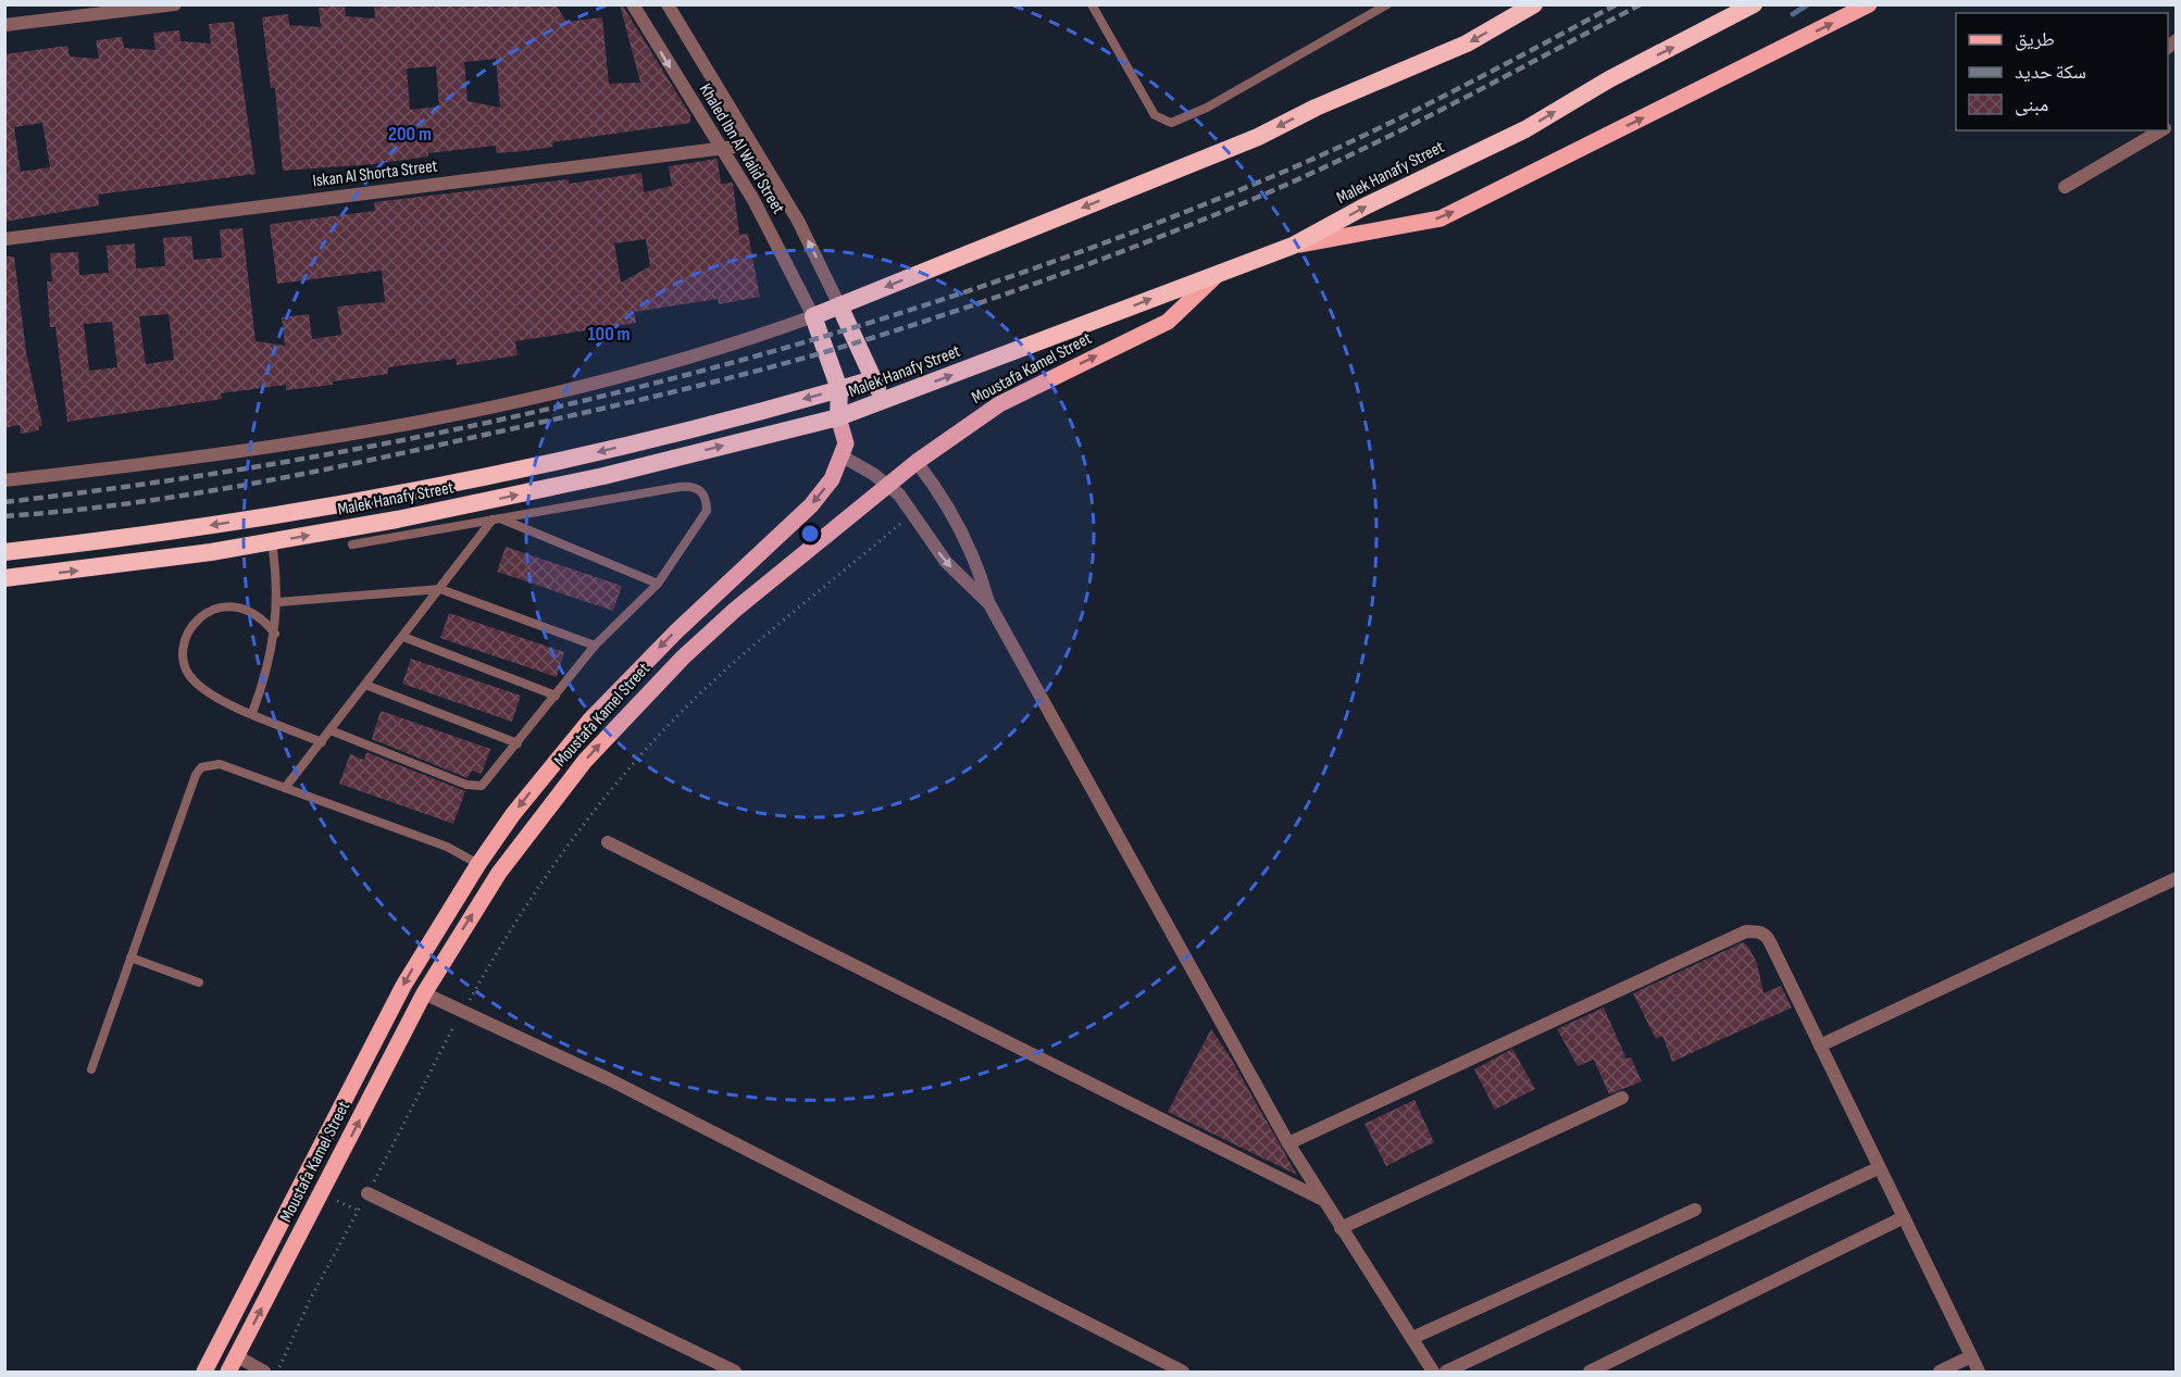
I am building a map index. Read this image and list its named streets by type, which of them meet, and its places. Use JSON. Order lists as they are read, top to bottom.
{
  "streets": {
    "highway": ["Malek Hanafy Street"],
    "main road": ["Moustafa Kamel Street"],
    "street": ["Khaled Ibn Al Walid Street", "Iskan Al Shorta Street"]
  },
  "crossings": [
    ["Khaled Ibn Al Walid Street", "Iskan Al Shorta Street"],
    ["Malek Hanafy Street", "Moustafa Kamel Street"]
  ],
  "legend": ["طريق", "سكة حديد", "مبنى"],
  "rings": ["200 m", "100 m"]
}
